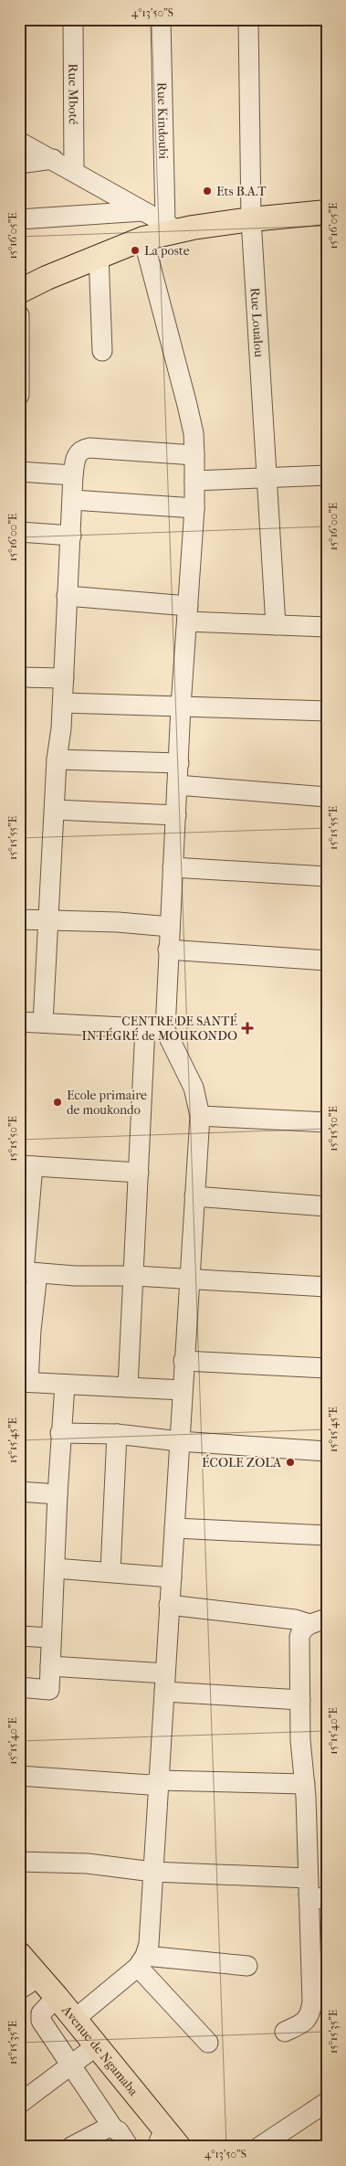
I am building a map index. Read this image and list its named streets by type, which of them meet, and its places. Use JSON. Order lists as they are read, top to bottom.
{
  "streets": {
    "main road": ["Avenue de Ngamaba"],
    "street": ["Rue Mboté", "Rue Kindoubi", "Rue Loualou"]
  },
  "places": {
    "other": [
      "Ets B.A.T",
      "La poste",
      "Ecole primaire de moukondo",
      "ÉCOLE ZOLA"
    ],
    "health": ["CENTRE DE SANTÉ INTÉGRÉ de MOUKONDO"]
  },
  "coordinates": [
    "4°13'50\"S",
    "15°16'05\"E",
    "15°16'00\"E",
    "15°15'55\"E",
    "15°15'50\"E",
    "15°15'45\"E",
    "15°15'40\"E",
    "15°15'35\"E"
  ]
}
